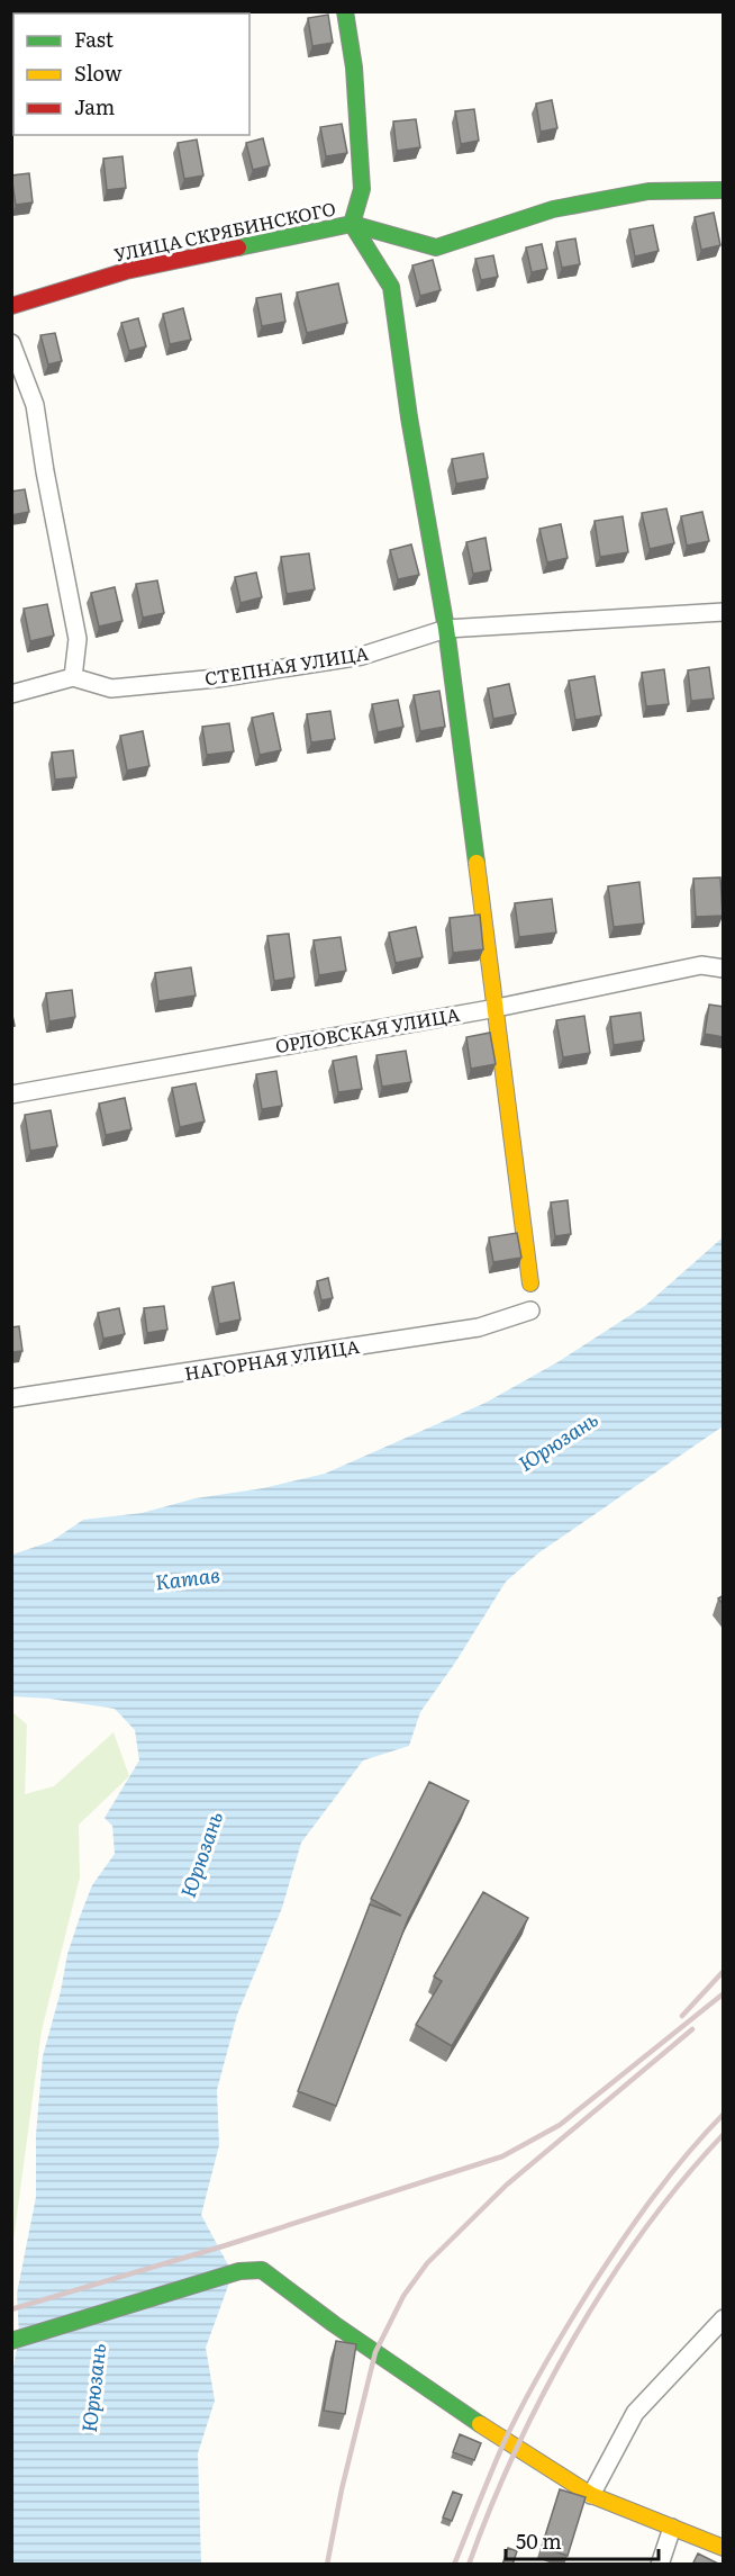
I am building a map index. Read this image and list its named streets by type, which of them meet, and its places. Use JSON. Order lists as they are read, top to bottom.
{
  "streets": {
    "street": [
      "УЛИЦА СКРЯБИНСКОГО",
      "СТЕПНАЯ УЛИЦА",
      "ОРЛОВСКАЯ УЛИЦА",
      "НАГОРНАЯ УЛИЦА"
    ]
  },
  "water": ["Юрюзань", "Катав"],
  "legend": ["Fast", "Slow", "Jam"],
  "scale_bar": "50 m"
}
